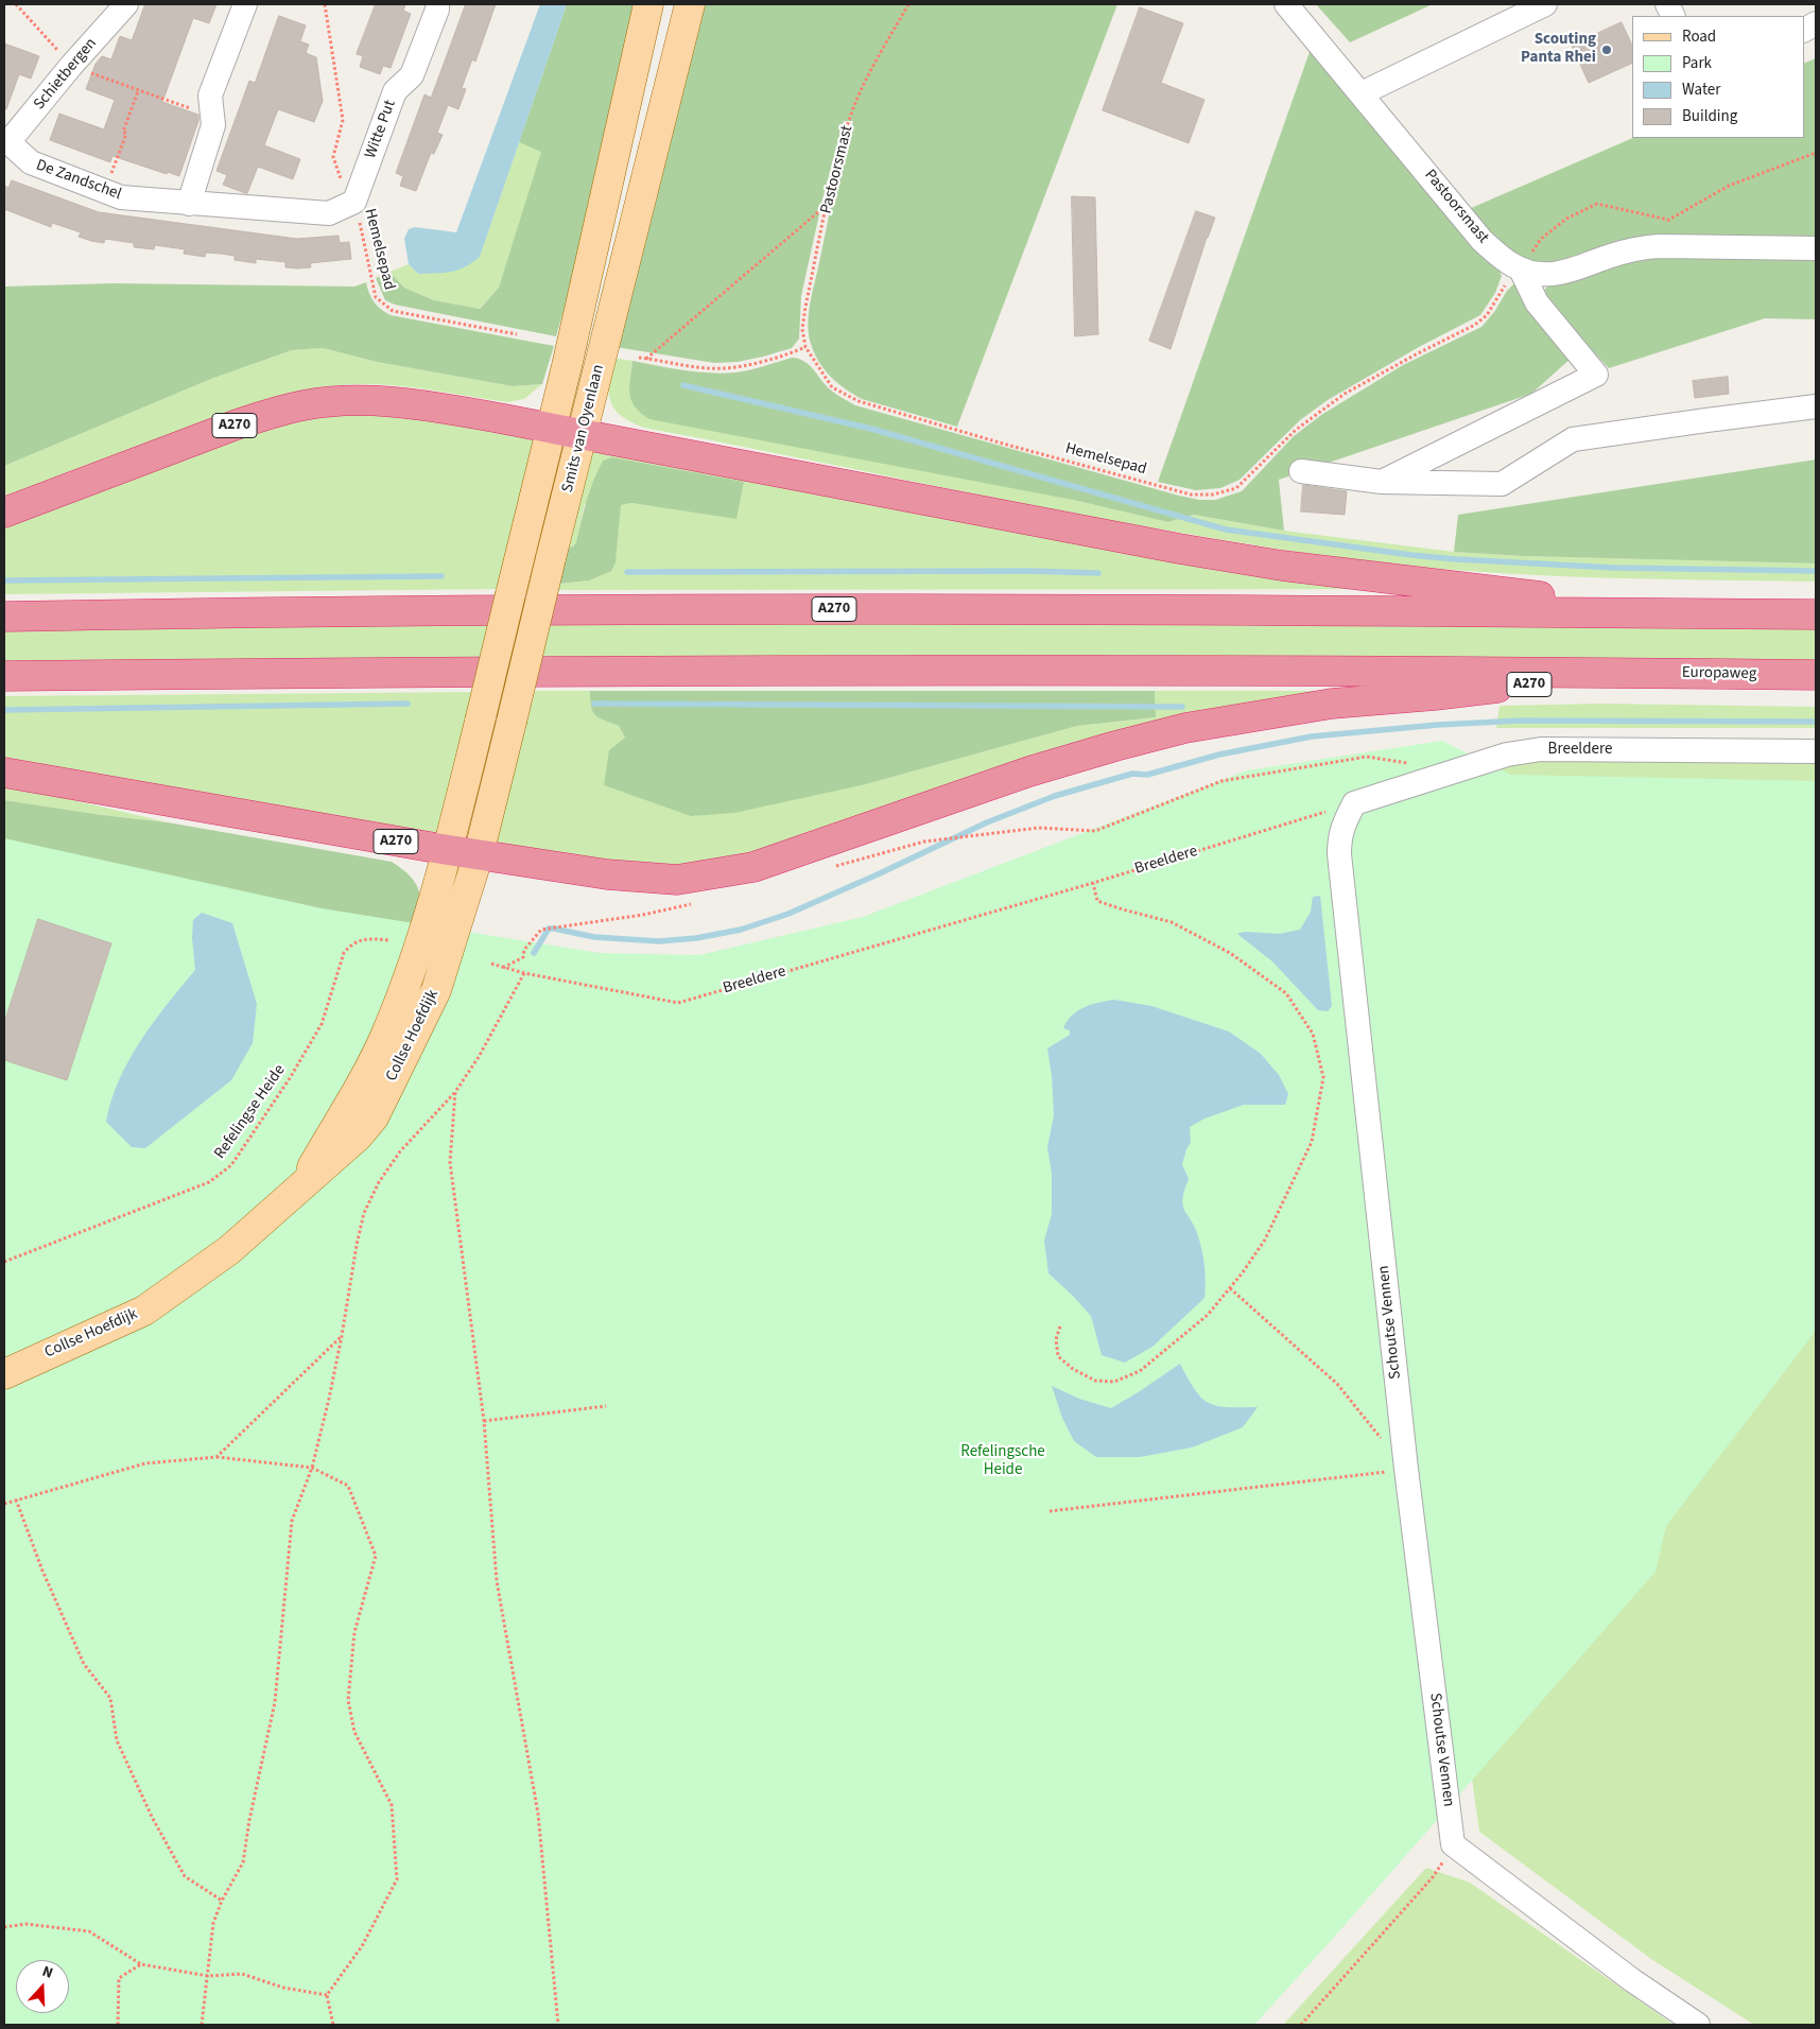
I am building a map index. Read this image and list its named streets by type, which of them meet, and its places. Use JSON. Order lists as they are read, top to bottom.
{
  "streets": {
    "highway": ["A270", "Europaweg"],
    "main road": ["Smits van Oyenlaan", "Collse Hoefdijk"],
    "street": [
      "Schietbergen",
      "Witte Put",
      "Pastoorsmast",
      "De Zandschel",
      "Breeldere",
      "Schoutse Vennen"
    ],
    "path": ["Hemelsepad", "Refelingse Heide"]
  },
  "crossings": [
    ["Schietbergen", "De Zandschel"],
    ["Witte Put", "De Zandschel"],
    ["Witte Put", "Hemelsepad"],
    ["Pastoorsmast", "Hemelsepad"],
    ["De Zandschel", "Hemelsepad"],
    ["A270", "Smits van Oyenlaan"],
    ["A270", "Europaweg"],
    ["A270", "Collse Hoefdijk"],
    ["Smits van Oyenlaan", "Collse Hoefdijk"],
    ["Breeldere", "Schoutse Vennen"]
  ],
  "parks": ["Refelingsche Heide"],
  "places": ["Scouting Panta Rhei"],
  "legend": [
    "Road",
    "Park",
    "Water",
    "Building"
  ],
  "north": "top"
}
